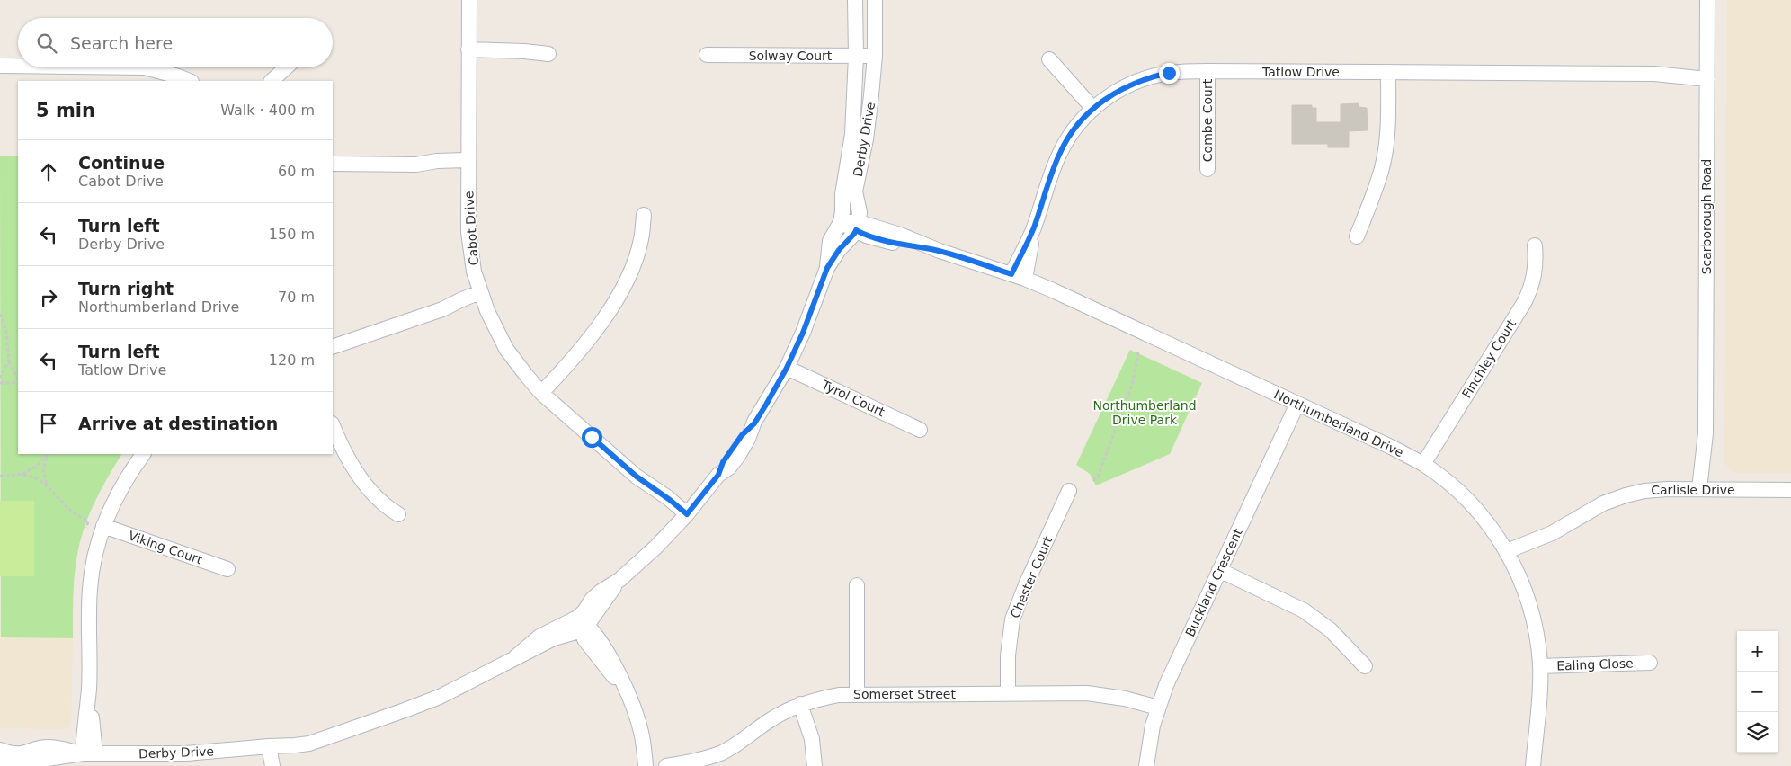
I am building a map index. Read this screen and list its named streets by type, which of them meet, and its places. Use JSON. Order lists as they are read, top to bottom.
{
  "streets": {
    "street": [
      "Solway Court",
      "Tatlow Drive",
      "Combe Court",
      "Derby Drive",
      "Scarborough Road",
      "Cabot Drive",
      "Finchley Court",
      "Tyrol Court",
      "Northumberland Drive",
      "Carlisle Drive",
      "Viking Court",
      "Chester Court",
      "Buckland Crescent",
      "Ealing Close",
      "Somerset Street"
    ]
  },
  "crossings": [
    ["Solway Court", "Derby Drive"],
    ["Tatlow Drive", "Combe Court"],
    ["Tatlow Drive", "Scarborough Road"],
    ["Tatlow Drive", "Northumberland Drive"],
    ["Derby Drive", "Cabot Drive"],
    ["Derby Drive", "Tyrol Court"],
    ["Derby Drive", "Northumberland Drive"],
    ["Scarborough Road", "Carlisle Drive"],
    ["Finchley Court", "Northumberland Drive"],
    ["Northumberland Drive", "Carlisle Drive"],
    ["Northumberland Drive", "Buckland Crescent"],
    ["Northumberland Drive", "Ealing Close"],
    ["Chester Court", "Somerset Street"],
    ["Buckland Crescent", "Somerset Street"]
  ],
  "parks": ["Northumberland Drive Park"],
  "page": {
    "search": "Search here",
    "heading": ["5 min", "Walk · 400 m"],
    "list": [
      ["Continue", "Cabot Drive", "60 m"],
      ["Turn left", "Derby Drive", "150 m"],
      ["Turn right", "Northumberland Drive", "70 m"],
      ["Turn left", "Tatlow Drive", "120 m"],
      "Arrive at destination"
    ],
    "map_buttons": ["+", "−"]
  }
}
